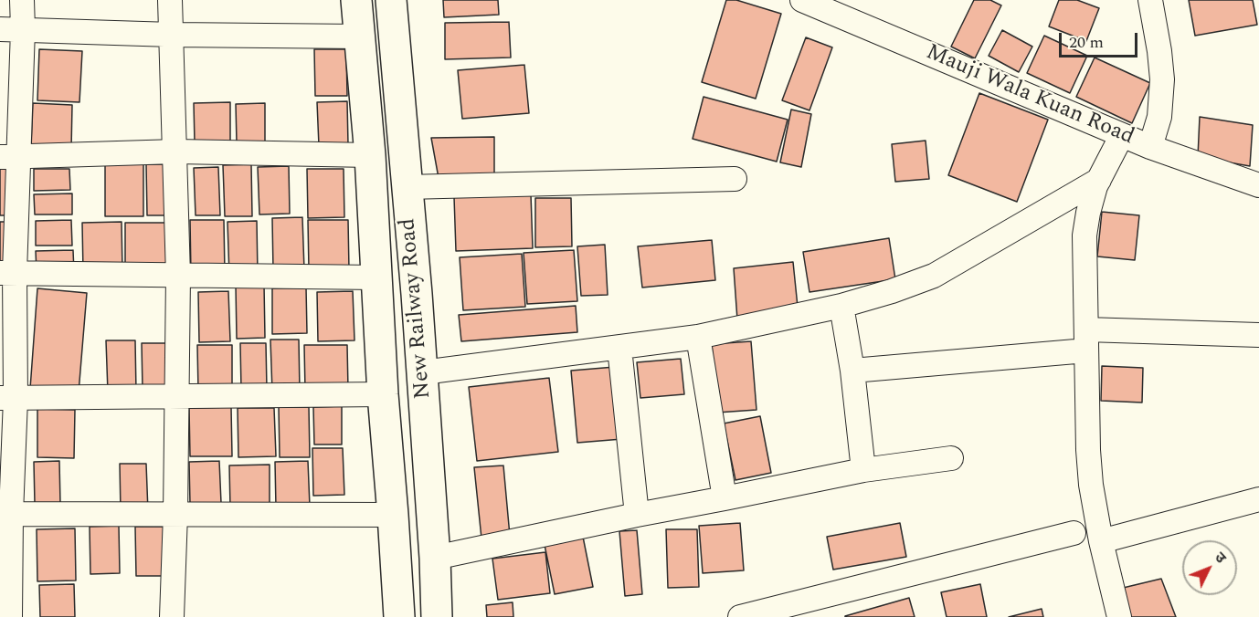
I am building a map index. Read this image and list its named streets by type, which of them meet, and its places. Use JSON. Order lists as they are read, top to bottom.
{
  "streets": {
    "main road": ["New Railway Road"],
    "street": ["Mauji Wala Kuan Road"]
  },
  "scale_bar": "20 m",
  "north": "top right"
}
